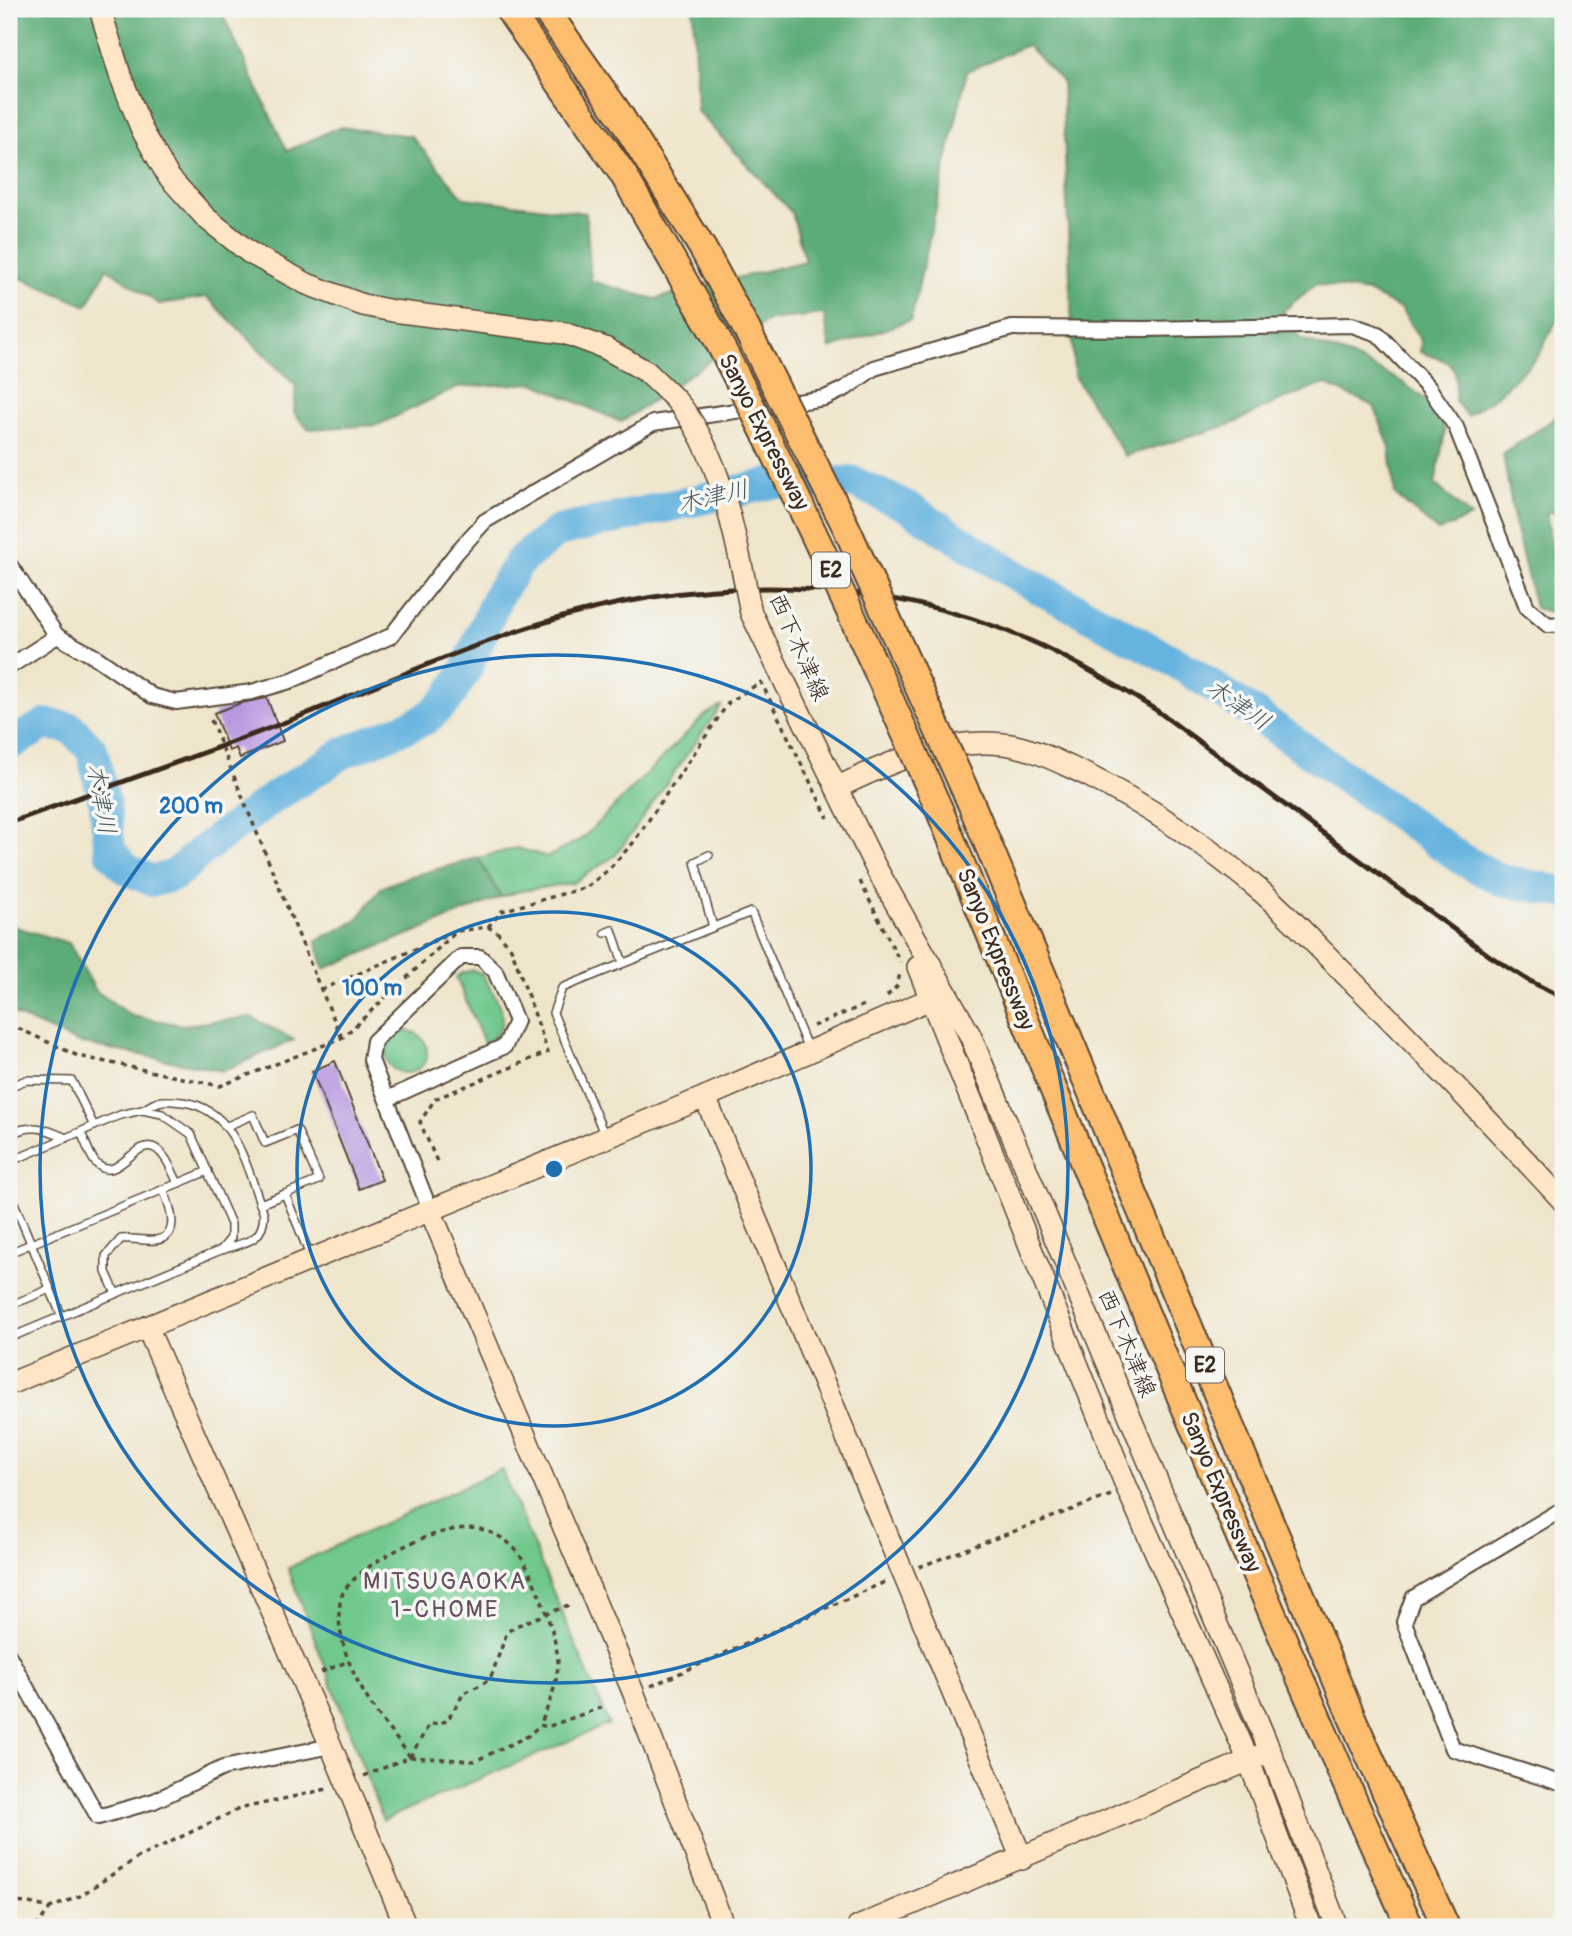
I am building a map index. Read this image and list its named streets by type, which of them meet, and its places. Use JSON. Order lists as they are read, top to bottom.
{
  "streets": {
    "highway": ["Sanyo Expressway", "E2"],
    "street": ["西下木津線"]
  },
  "districts": ["MITSUGAOKA 1-CHOME"],
  "water": ["木津川"],
  "rings": ["200 m", "100 m"]
}
